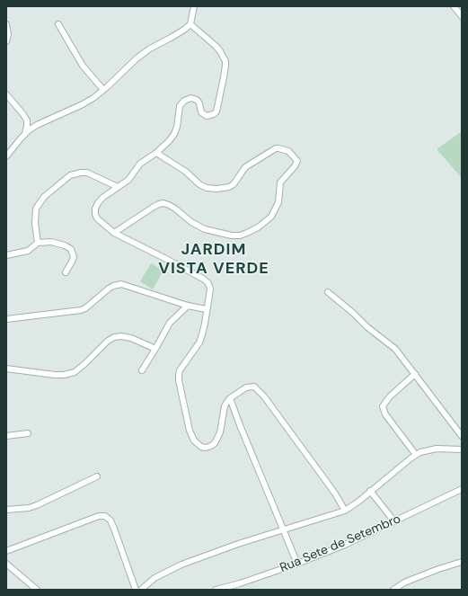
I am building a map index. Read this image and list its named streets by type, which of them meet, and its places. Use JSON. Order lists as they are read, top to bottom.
{
  "streets": {
    "street": ["Rua Sete de Setembro"]
  },
  "districts": ["JARDIM VISTA VERDE"]
}
